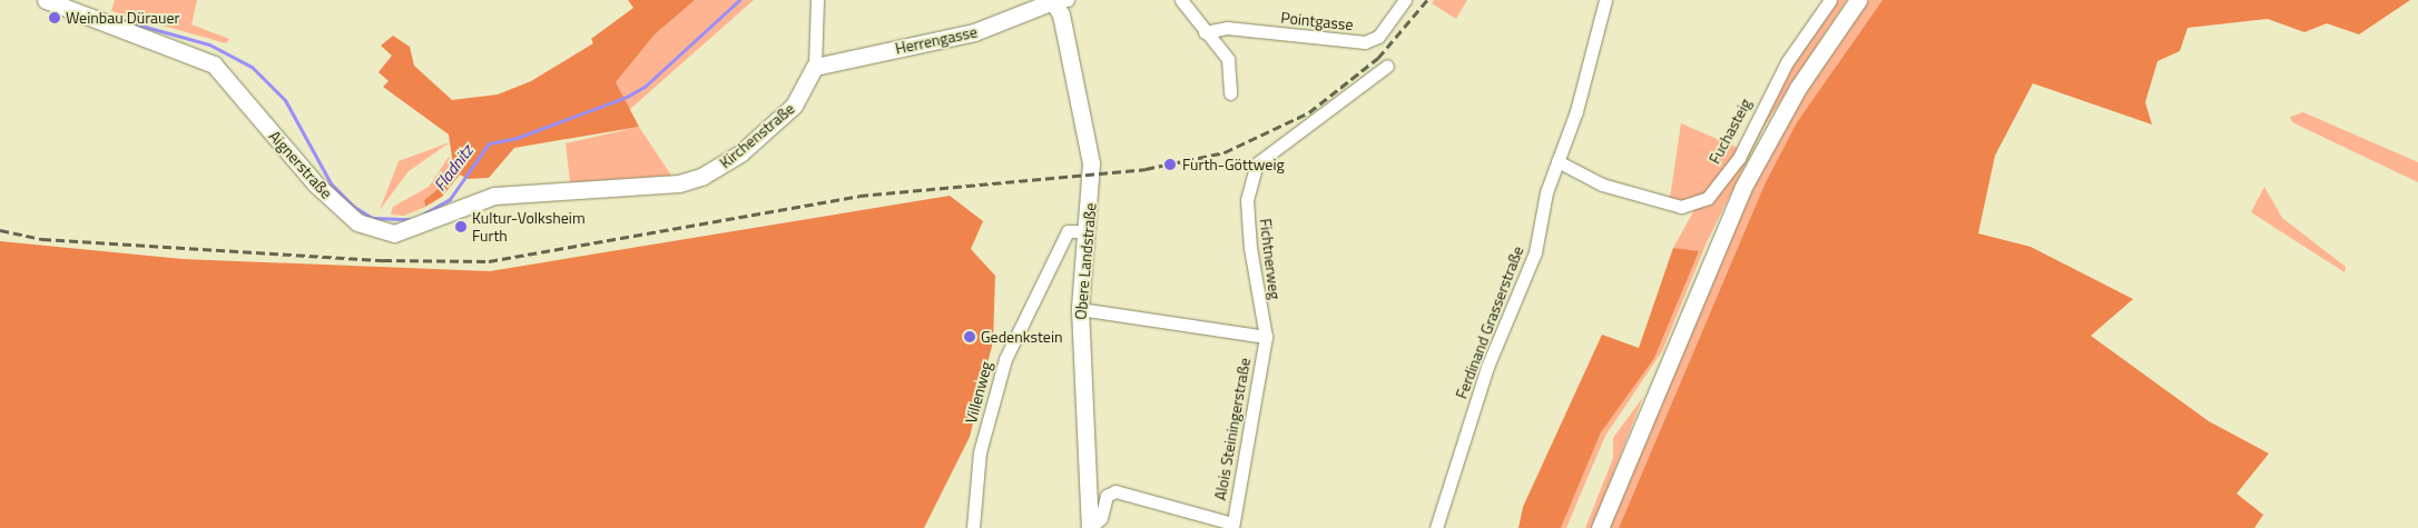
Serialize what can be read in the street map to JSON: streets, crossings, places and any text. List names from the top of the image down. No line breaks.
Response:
{"streets":{"street":["Pointgasse","Herrengasse","Fuchasteig","Kirchenstraße","Aignerstraße","Fichtnerweg","Obere Landstraße","Ferdinand Grasserstraße","Villenweg","Alois Steiningerstraße"]},"crossings":[["Herrengasse","Kirchenstraße"],["Herrengasse","Obere Landstraße"],["Fuchasteig","Ferdinand Grasserstraße"],["Kirchenstraße","Aignerstraße"],["Fichtnerweg","Alois Steiningerstraße"],["Obere Landstraße","Villenweg"]],"water":["Fladnitz"],"places":["Weinbau Dürauer","Furth-Göttweig","Kultur-Volksheim Furth","Gedenkstein"]}
